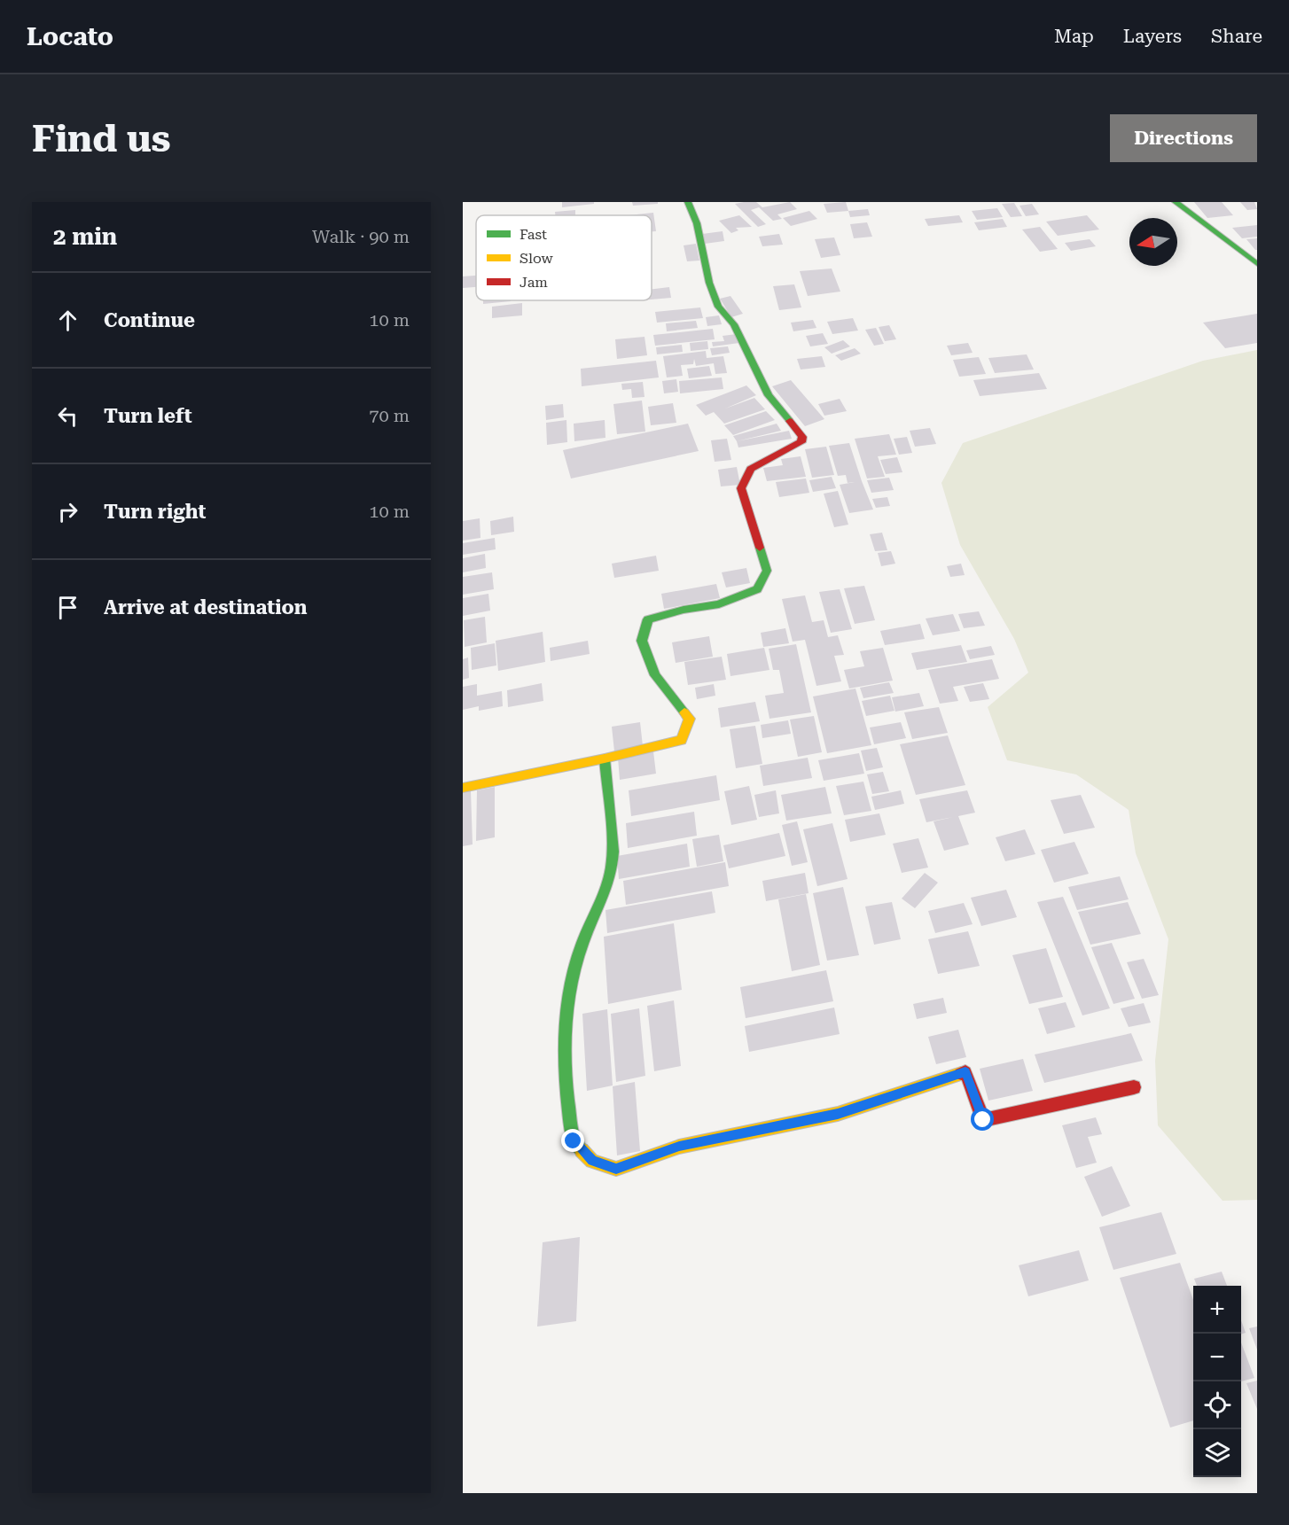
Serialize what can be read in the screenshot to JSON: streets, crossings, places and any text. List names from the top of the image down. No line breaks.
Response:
{"legend":["Fast","Slow","Jam"],"north":"left","page":{"header":"Locato","nav":["Map","Layers","Share"],"buttons":"Directions","title":"Find us","heading":["2 min","Walk · 90 m"],"list":[["Continue","10 m"],["Turn left","70 m"],["Turn right","10 m"],"Arrive at destination"],"map_buttons":["+","−"]}}
